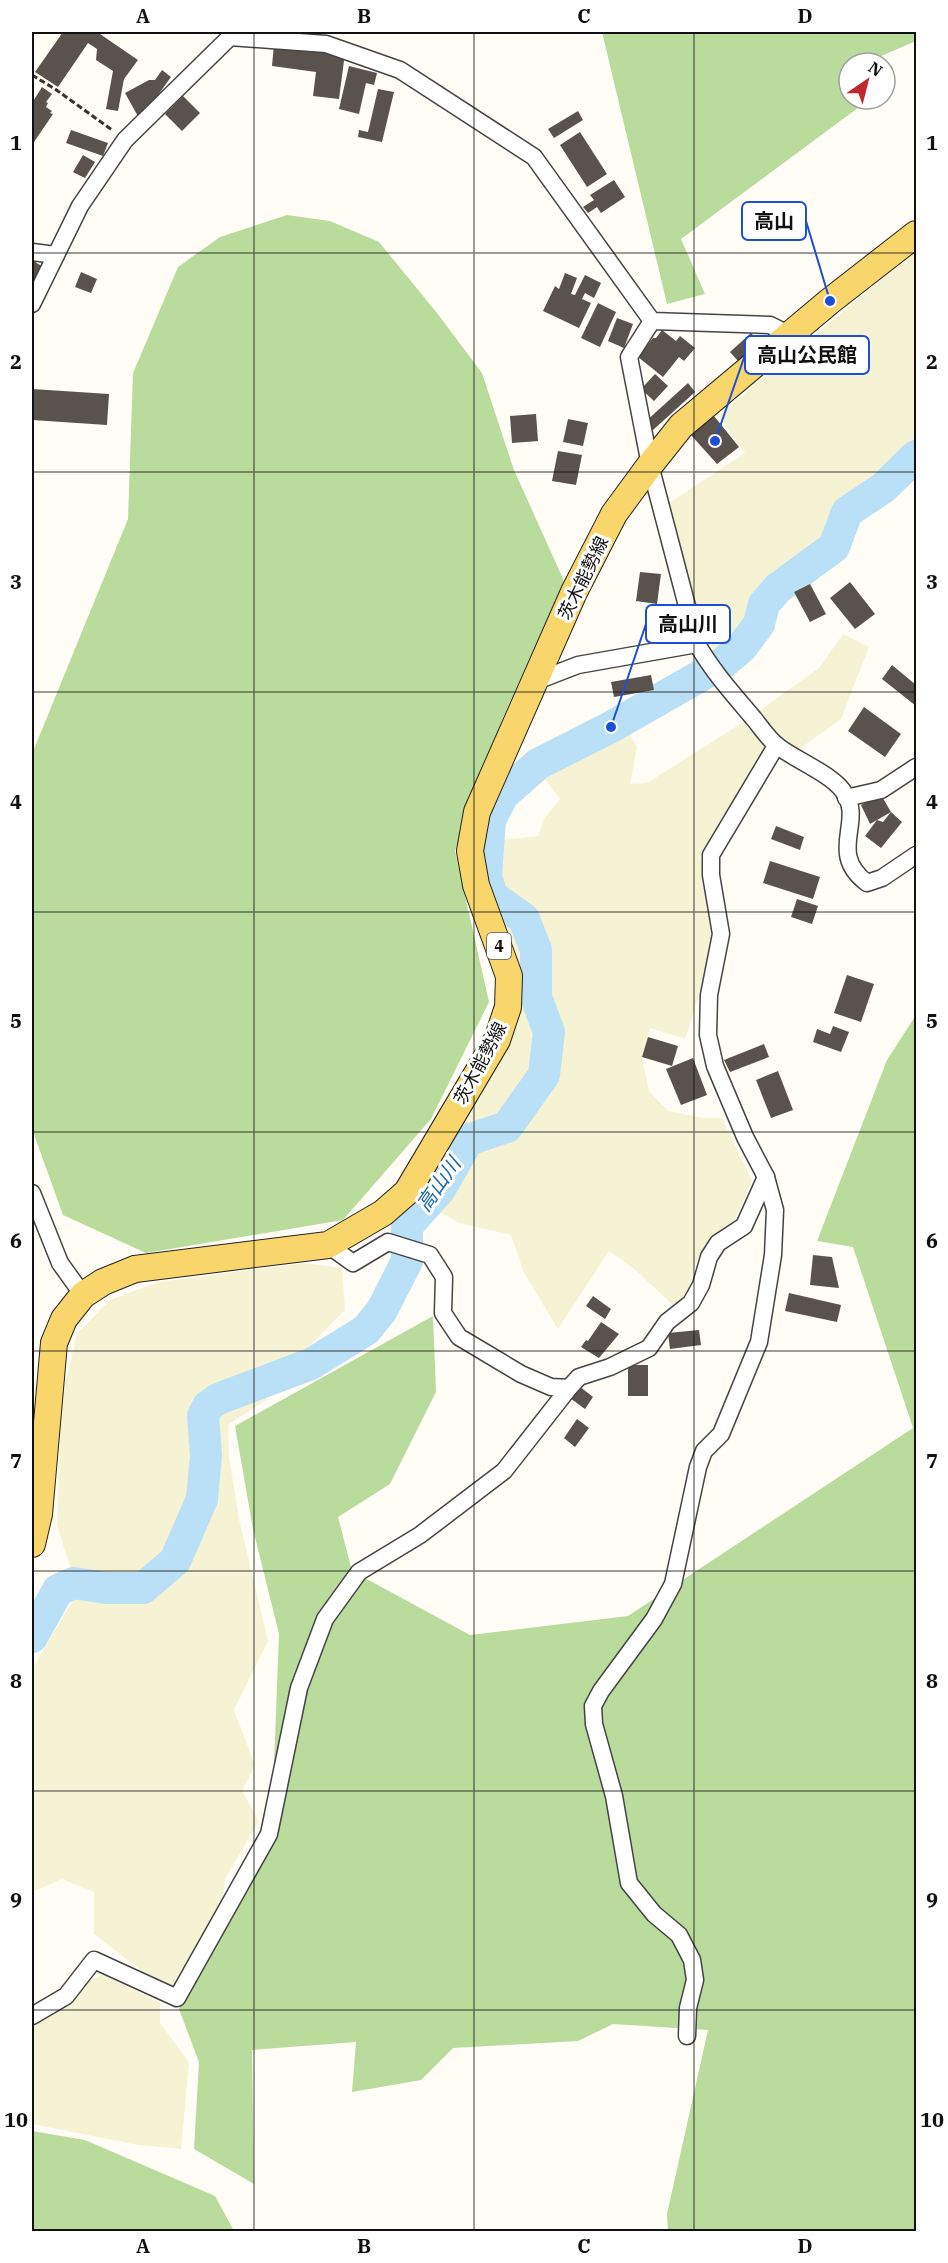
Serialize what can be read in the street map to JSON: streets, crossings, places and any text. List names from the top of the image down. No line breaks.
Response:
{"streets":{"main road":["茨木能勢線","4"]},"water":["高山川"],"places":["高山","高山公民館","高山川"],"north":"top right","grid":{"columns":["A","B","C","D"],"rows":["1","2","3","4","5","6","7","8","9","10"]}}
